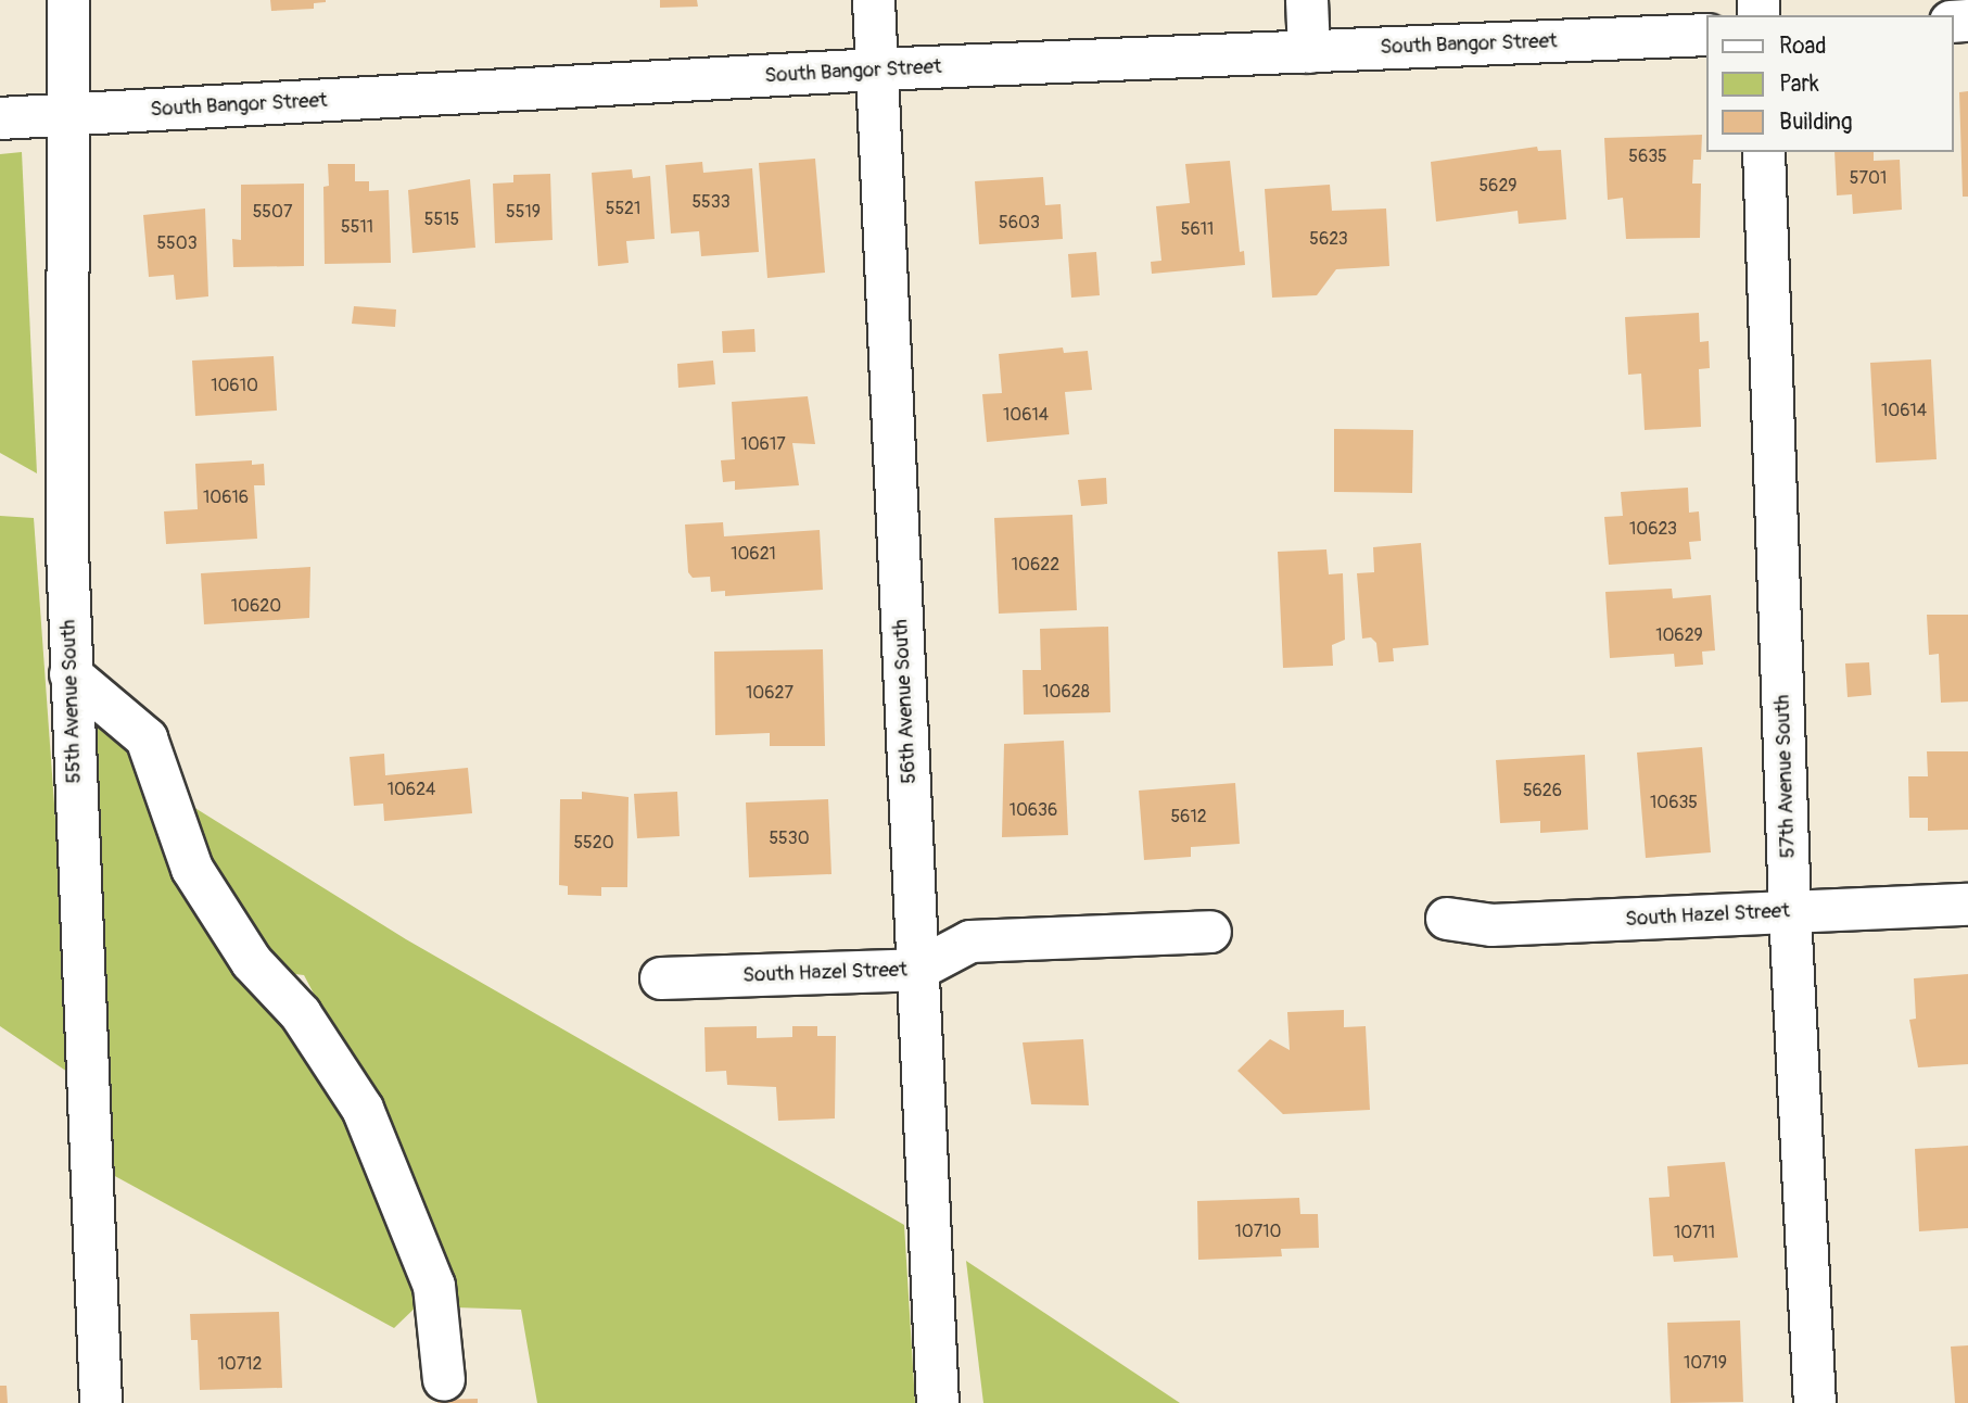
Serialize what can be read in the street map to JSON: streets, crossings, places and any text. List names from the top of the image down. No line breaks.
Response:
{"streets":{"street":["South Bangor Street","55th Avenue South","56th Avenue South","57th Avenue South","South Hazel Street"]},"crossings":[["South Bangor Street","55th Avenue South"],["South Bangor Street","56th Avenue South"],["56th Avenue South","South Hazel Street"],["57th Avenue South","South Hazel Street"]],"house_numbers":["5635","5701","5629","5533","5521","5507","5519","5515","5603","5511","5611","5623","5503","10610","10614","10614","10617","10616","10623","10621","10622","10620","10629","10628","10627","10624","5626","10635","10636","5612","5530","5520","10710","10711","10719","10712"],"legend":["Road","Park","Building"]}
